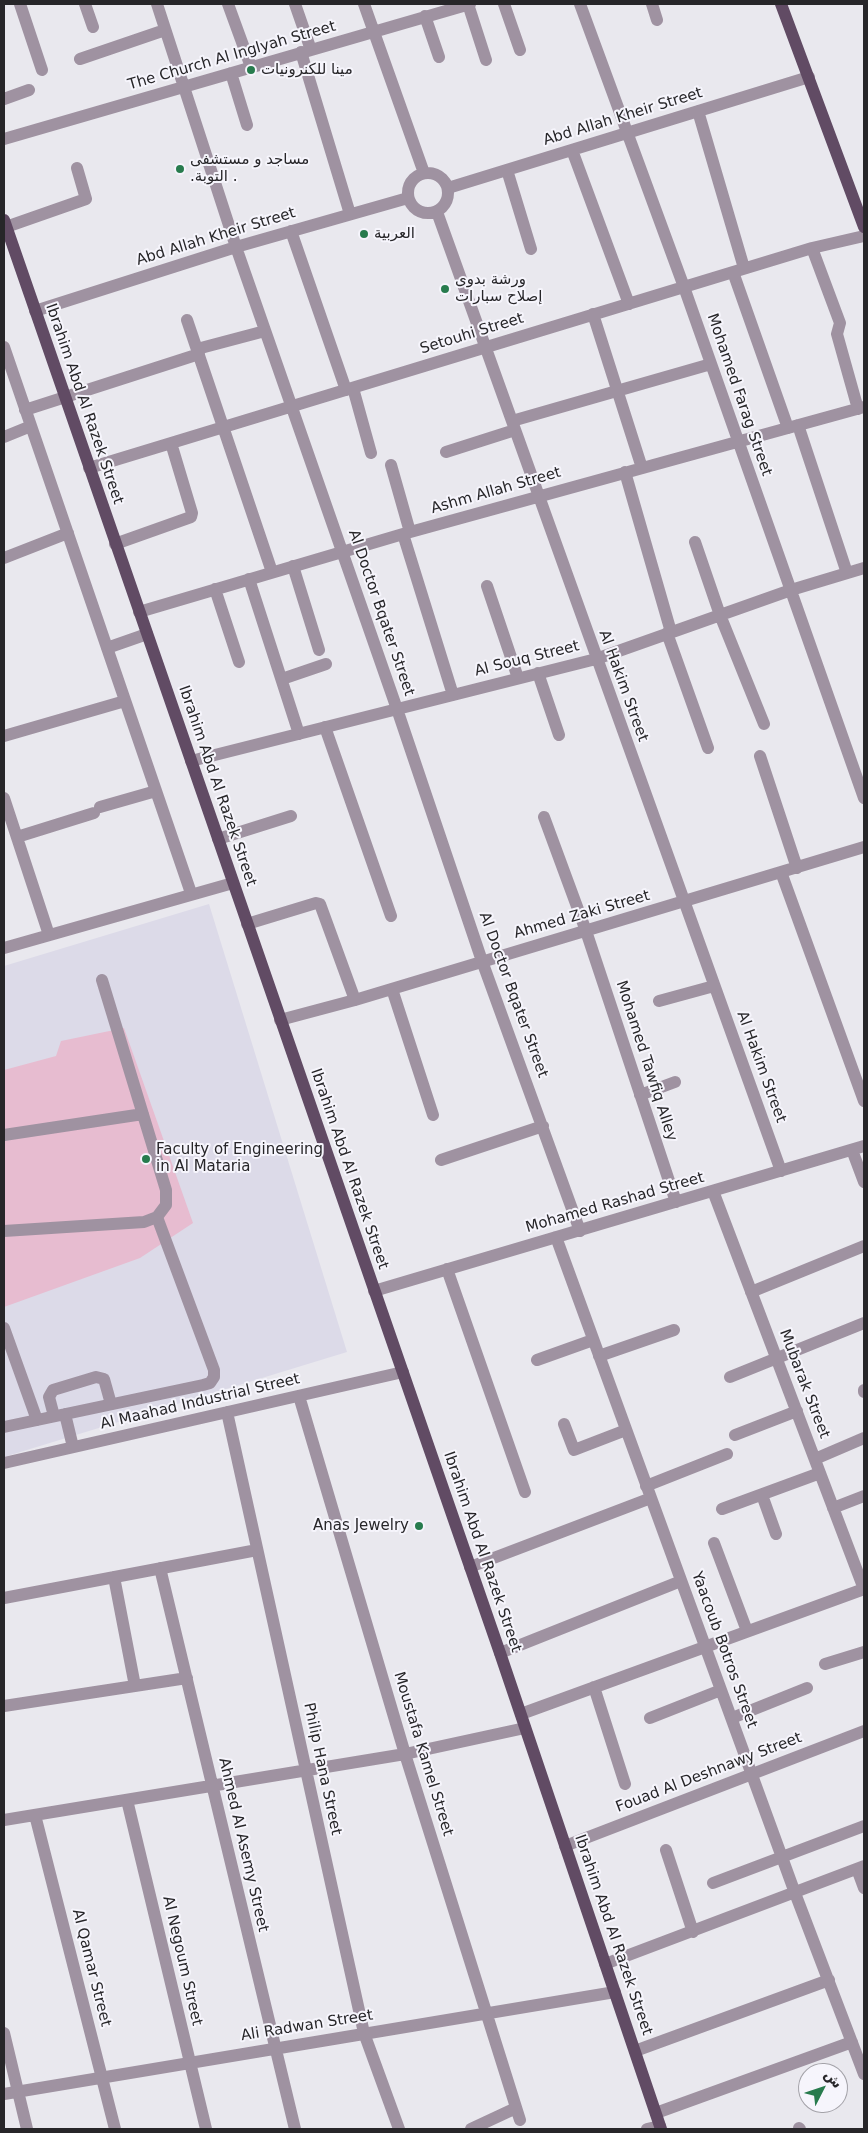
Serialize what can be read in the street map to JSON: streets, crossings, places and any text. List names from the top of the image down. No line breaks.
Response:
{"streets":{"main road":["Ibrahim Abd Al Razek Street"],"street":["The Church Al Inglyah Street","Abd Allah Kheir Street","Setouhi Street","Mohamed Farag Street","Ashm Allah Street","Al Doctor Bqater Street","Al Souq Street","Al Hakim Street","Ahmed Zaki Street","Mohamed Tawfiq Alley","Mohamed Rashad Street","Mubarak Street","Al Maahad Industrial Street","Yaacoub Botros Street","Moustafa Kamel Street","Philip Hana Street","Fouad Al Deshnawy Street","Ahmed Al Asemy Street","Al Negoum Street","Al Qamar Street","Ali Radwan Street"]},"crossings":[["The Church Al Inglyah Street","Al Doctor Bqater Street"],["Abd Allah Kheir Street","Mohamed Farag Street"],["Abd Allah Kheir Street","Ibrahim Abd Al Razek Street"],["Abd Allah Kheir Street","Al Doctor Bqater Street"],["Abd Allah Kheir Street","Al Hakim Street"],["Setouhi Street","Mohamed Farag Street"],["Setouhi Street","Ibrahim Abd Al Razek Street"],["Setouhi Street","Al Doctor Bqater Street"],["Setouhi Street","Al Hakim Street"],["Mohamed Farag Street","Ashm Allah Street"],["Mohamed Farag Street","Al Souq Street"],["Ibrahim Abd Al Razek Street","Ashm Allah Street"],["Ibrahim Abd Al Razek Street","Al Souq Street"],["Ibrahim Abd Al Razek Street","Ahmed Zaki Street"],["Ibrahim Abd Al Razek Street","Mohamed Rashad Street"],["Ibrahim Abd Al Razek Street","Al Maahad Industrial Street"],["Ibrahim Abd Al Razek Street","Fouad Al Deshnawy Street"],["Ibrahim Abd Al Razek Street","Ali Radwan Street"],["Ashm Allah Street","Al Doctor Bqater Street"],["Ashm Allah Street","Al Hakim Street"],["Al Doctor Bqater Street","Al Souq Street"],["Al Doctor Bqater Street","Ahmed Zaki Street"],["Al Doctor Bqater Street","Mohamed Rashad Street"],["Al Souq Street","Al Hakim Street"],["Al Hakim Street","Ahmed Zaki Street"],["Al Hakim Street","Mohamed Rashad Street"],["Ahmed Zaki Street","Mohamed Tawfiq Alley"],["Mohamed Tawfiq Alley","Mohamed Rashad Street"],["Mohamed Rashad Street","Mubarak Street"],["Mohamed Rashad Street","Yaacoub Botros Street"],["Al Maahad Industrial Street","Moustafa Kamel Street"],["Al Maahad Industrial Street","Philip Hana Street"],["Yaacoub Botros Street","Fouad Al Deshnawy Street"],["Moustafa Kamel Street","Ali Radwan Street"],["Philip Hana Street","Ali Radwan Street"],["Ahmed Al Asemy Street","Ali Radwan Street"],["Al Negoum Street","Ali Radwan Street"],["Al Qamar Street","Ali Radwan Street"]],"places":["مينا للكنرونيات","مساجد و مستشفى .التوبة .","العربية","ورشة بدوى إصلاح سبارات","Faculty of Engineering in Al Mataria","Anas Jewelry"],"north":"top right"}
